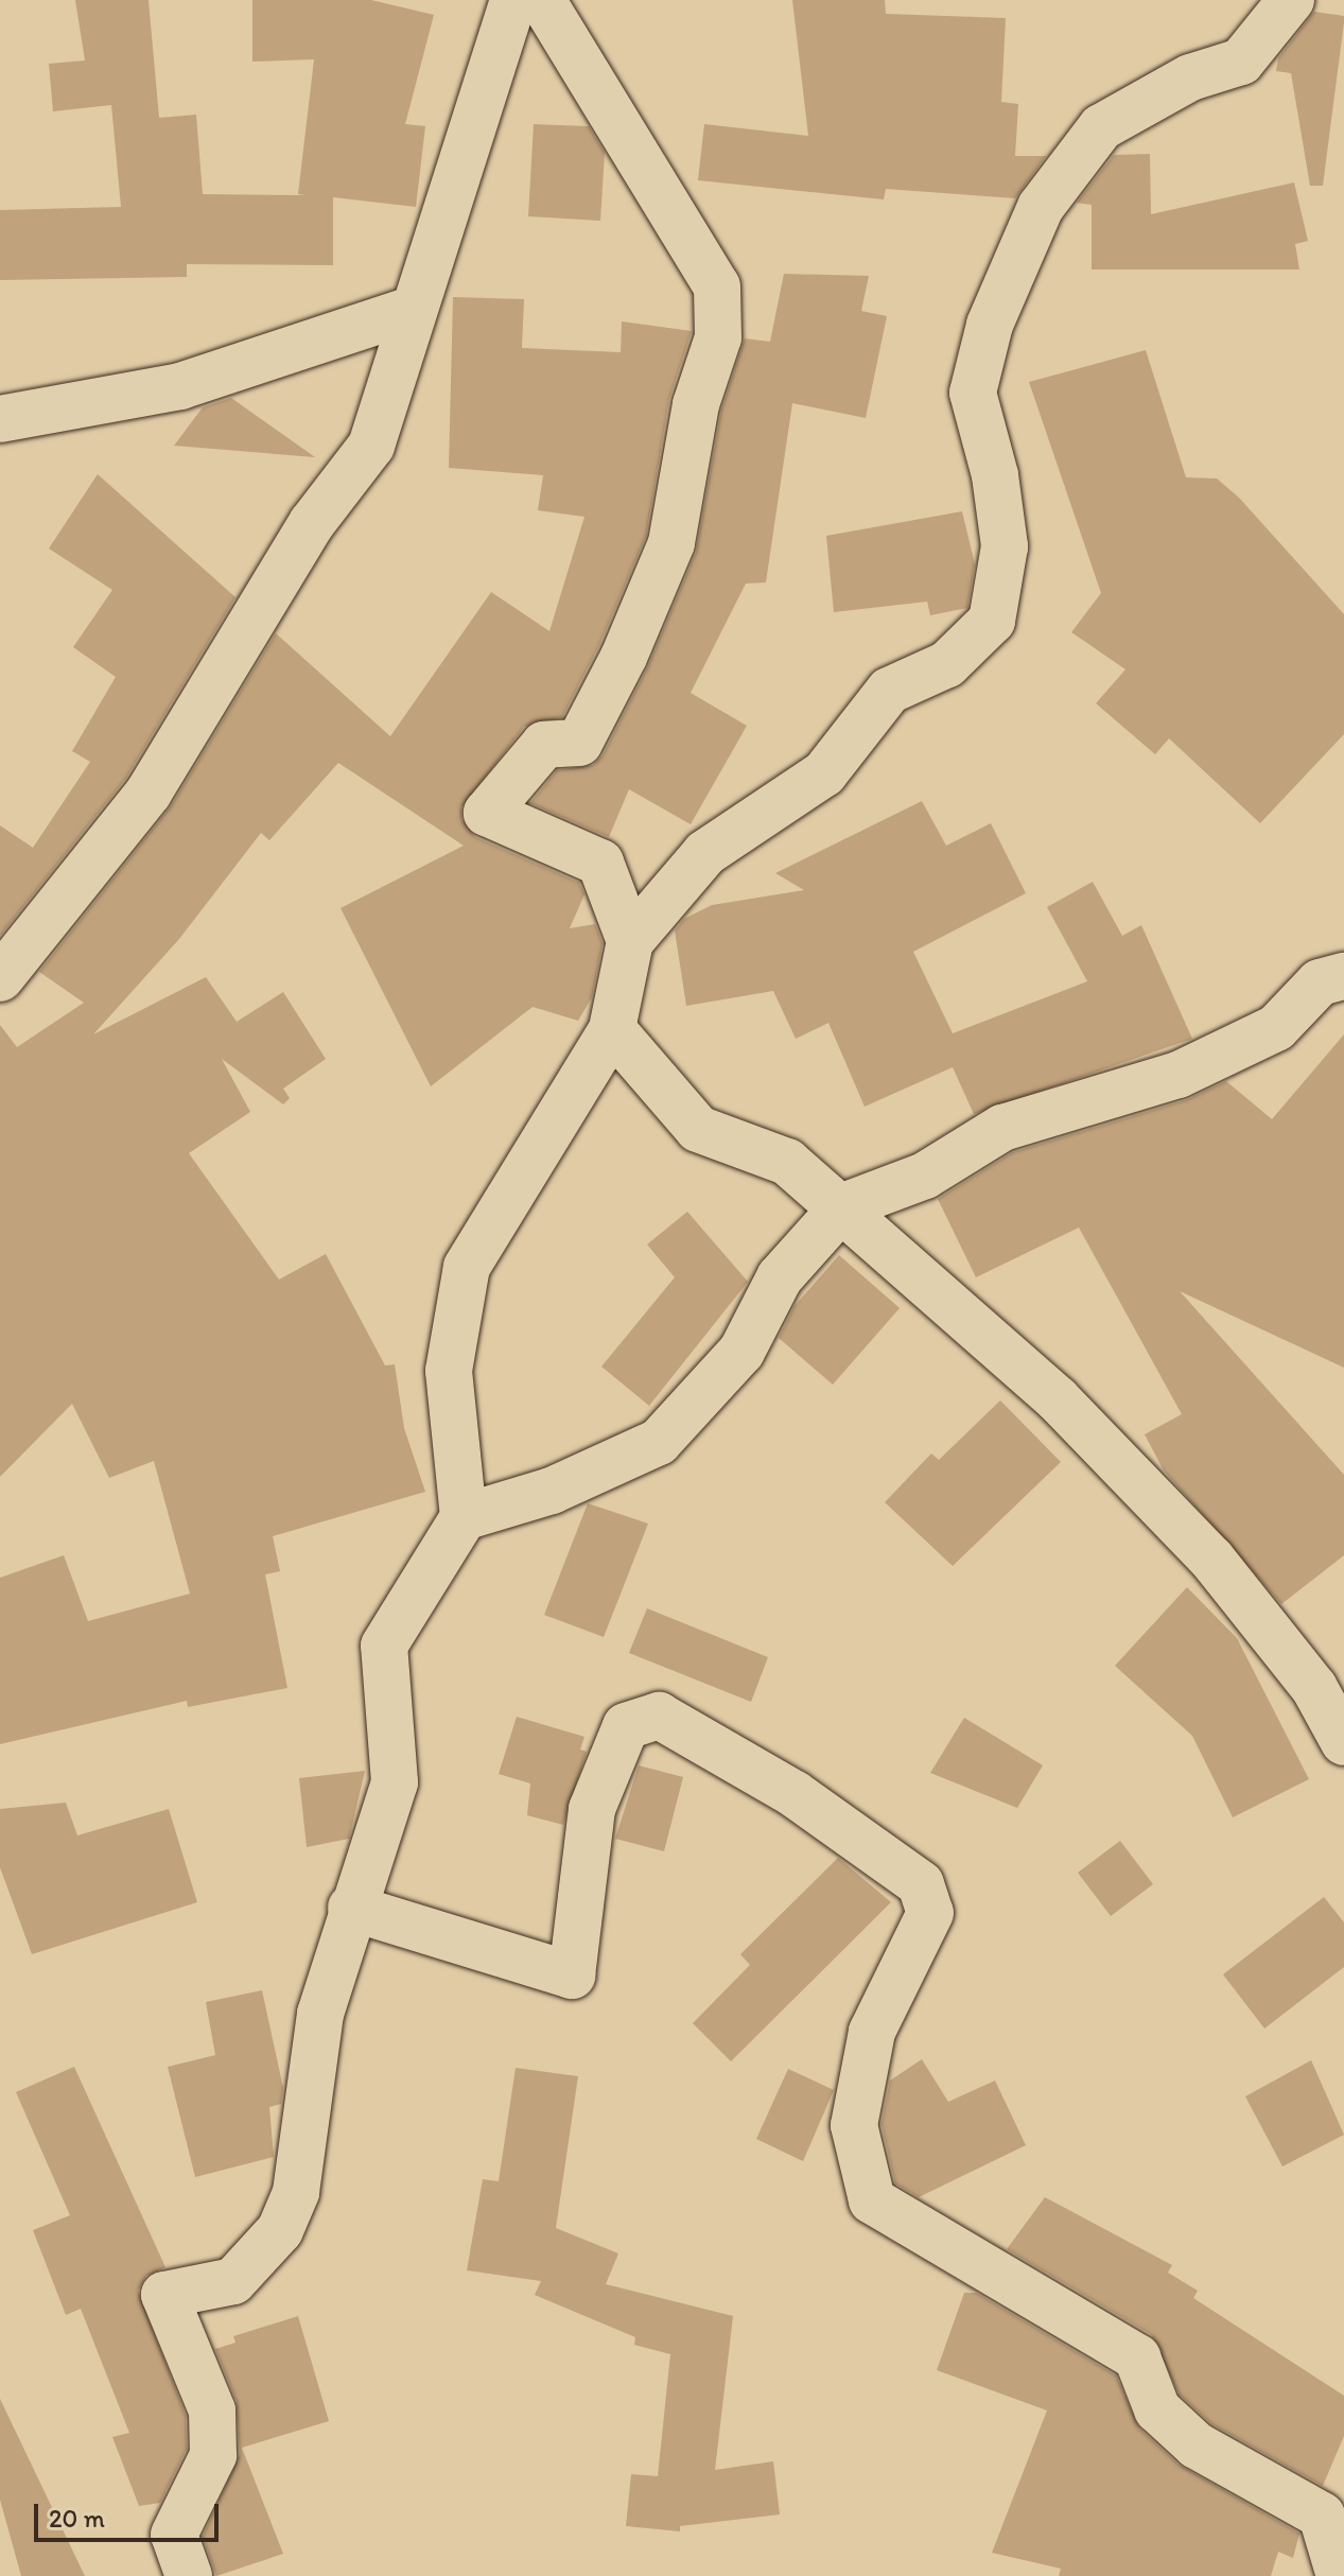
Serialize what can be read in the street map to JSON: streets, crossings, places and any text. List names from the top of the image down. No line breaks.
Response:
{"scale_bar":"20 m"}
